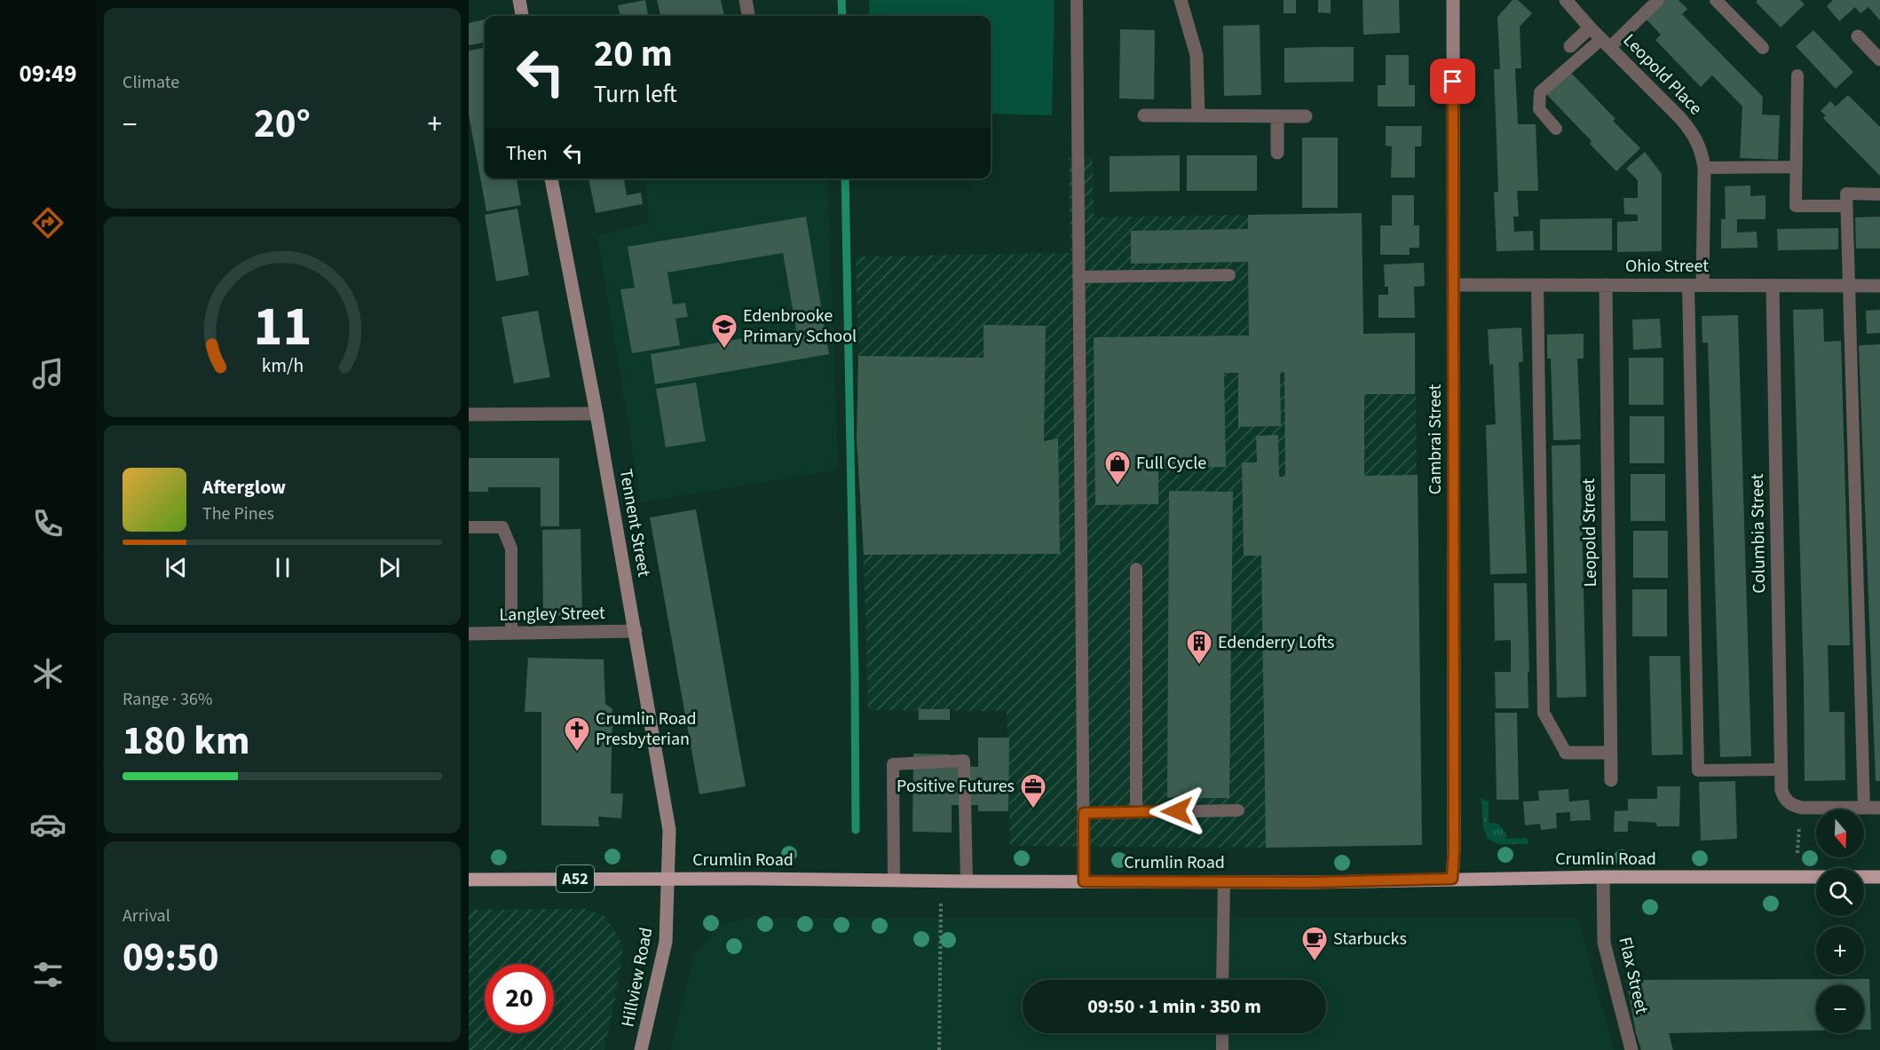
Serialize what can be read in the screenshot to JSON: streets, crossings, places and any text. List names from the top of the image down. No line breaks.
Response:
{"streets":{"main road":["Crumlin Road","A52"],"street":["Leopold Place","Ohio Street","Cambrai Street","Tennent Street","Leopold Street","Columbia Street","Langley Street","Flax Street","Hillview Road"]},"crossings":[["Leopold Place","Ohio Street"],["Ohio Street","Cambrai Street"],["Ohio Street","Leopold Street"],["Ohio Street","Columbia Street"],["Cambrai Street","Crumlin Road"],["Tennent Street","Langley Street"],["Tennent Street","Crumlin Road"],["Tennent Street","Hillview Road"],["Crumlin Road","Flax Street"],["Crumlin Road","Hillview Road"]],"places":{"school or university":["Edenbrooke Primary School"],"shop":["Full Cycle"],"building":["Edenderry Lofts"],"church":["Crumlin Road Presbyterian"],"office":["Positive Futures"],"cafe":["Starbucks"]},"north":"bottom","page":{"tabs":"09:49","tile":["Climate",["Range · 36%","180 km"],["Arrival","09:50"]],"turn":["20 m","Turn left"],"heat":["−","20°","+"],"then":"Then","song":["Afterglow","The Pines"],"map_buttons":["+","−"],"limit":"20","trip":"09:50 · 1 min · 350 m","gauge":["11","km/h"]}}
